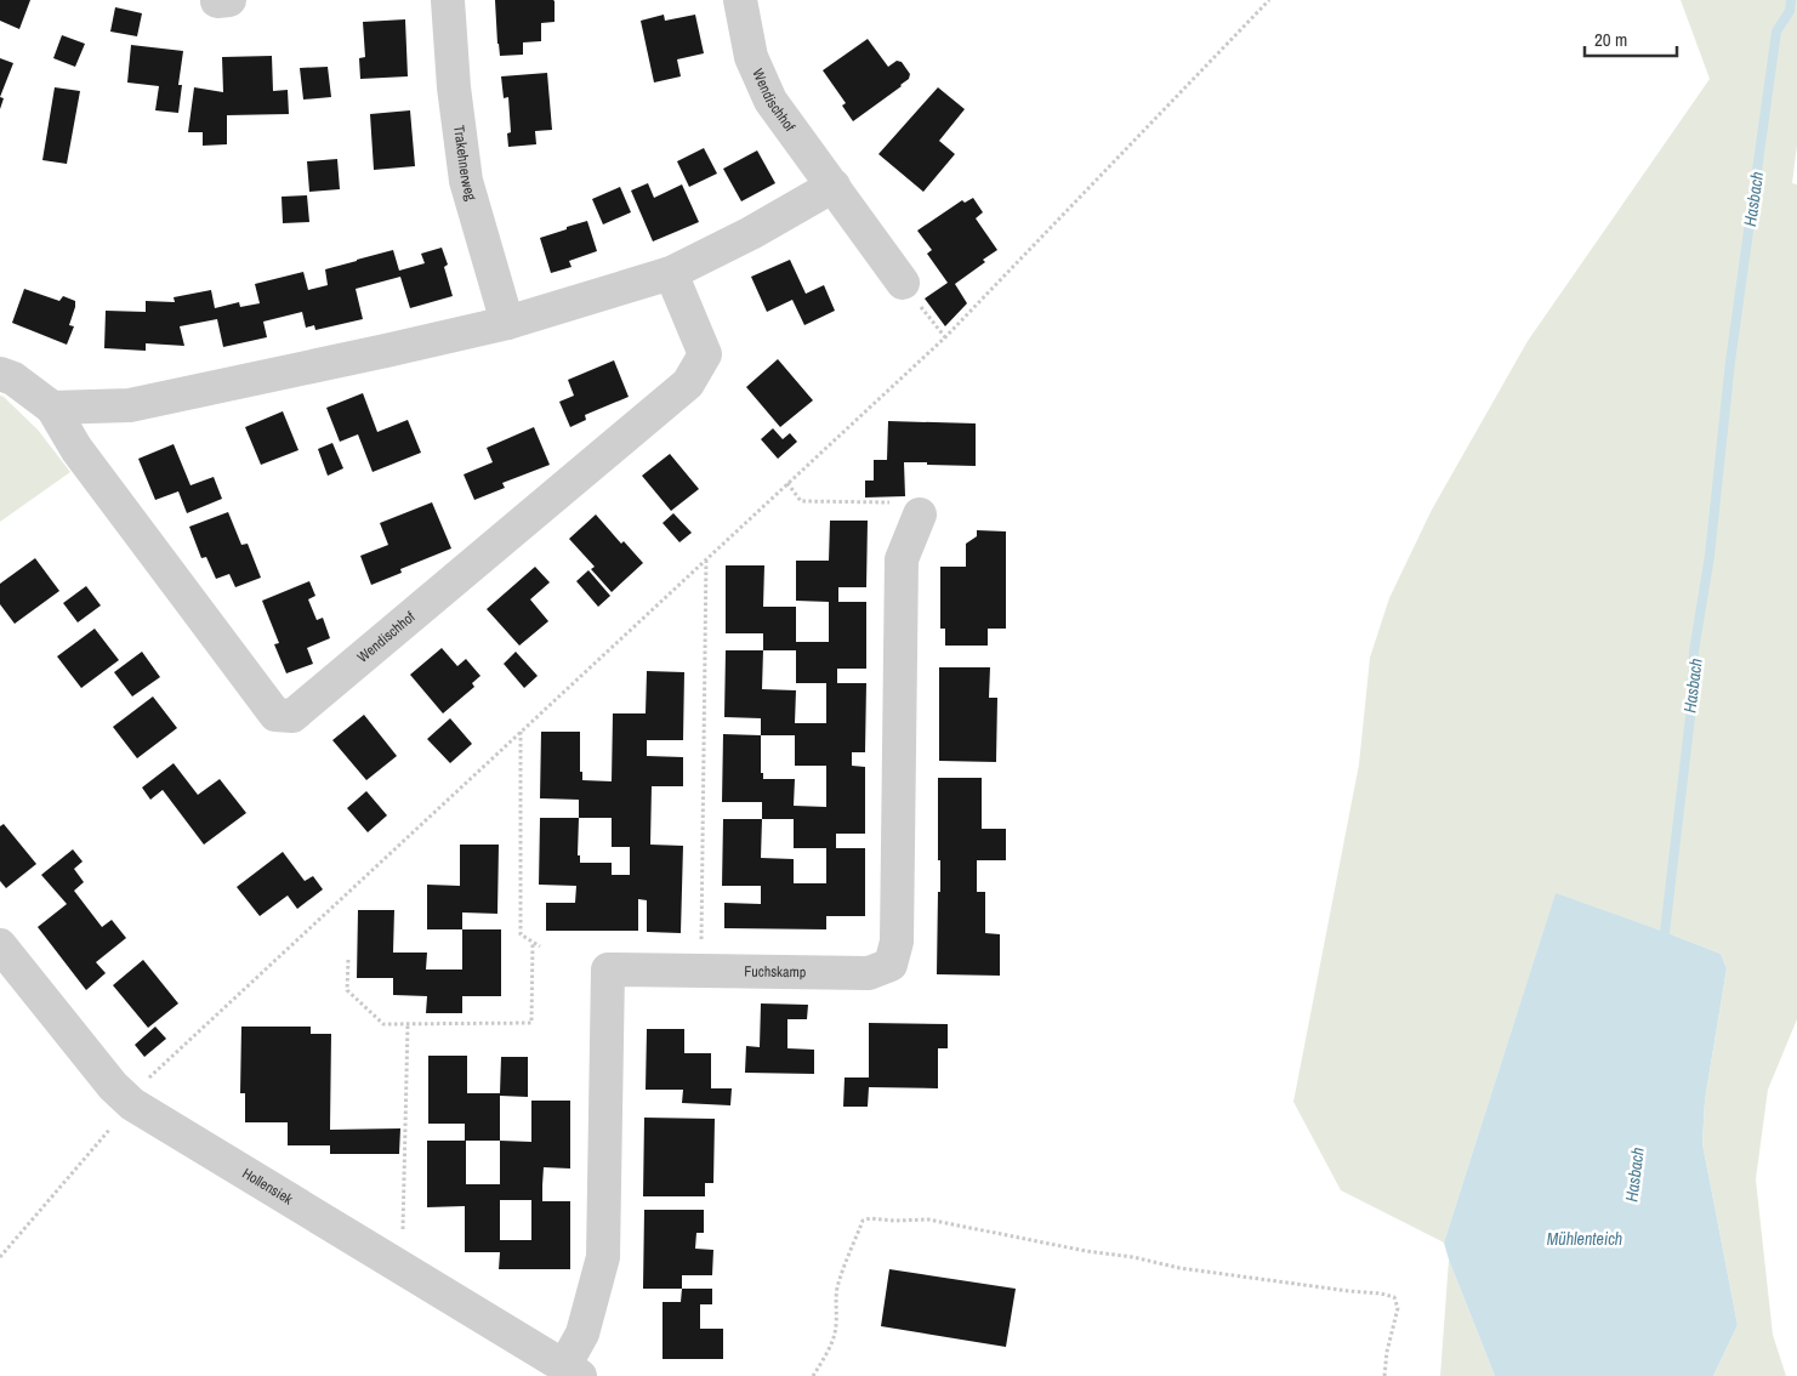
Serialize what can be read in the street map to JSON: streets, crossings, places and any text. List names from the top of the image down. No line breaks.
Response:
{"streets":{"street":["Wendischhof","Trakehnerweg","Fuchskamp","Hollensiek"]},"crossings":[["Fuchskamp","Hollensiek"]],"water":["Hasbach","Mühlenteich"],"scale_bar":"20 m"}
